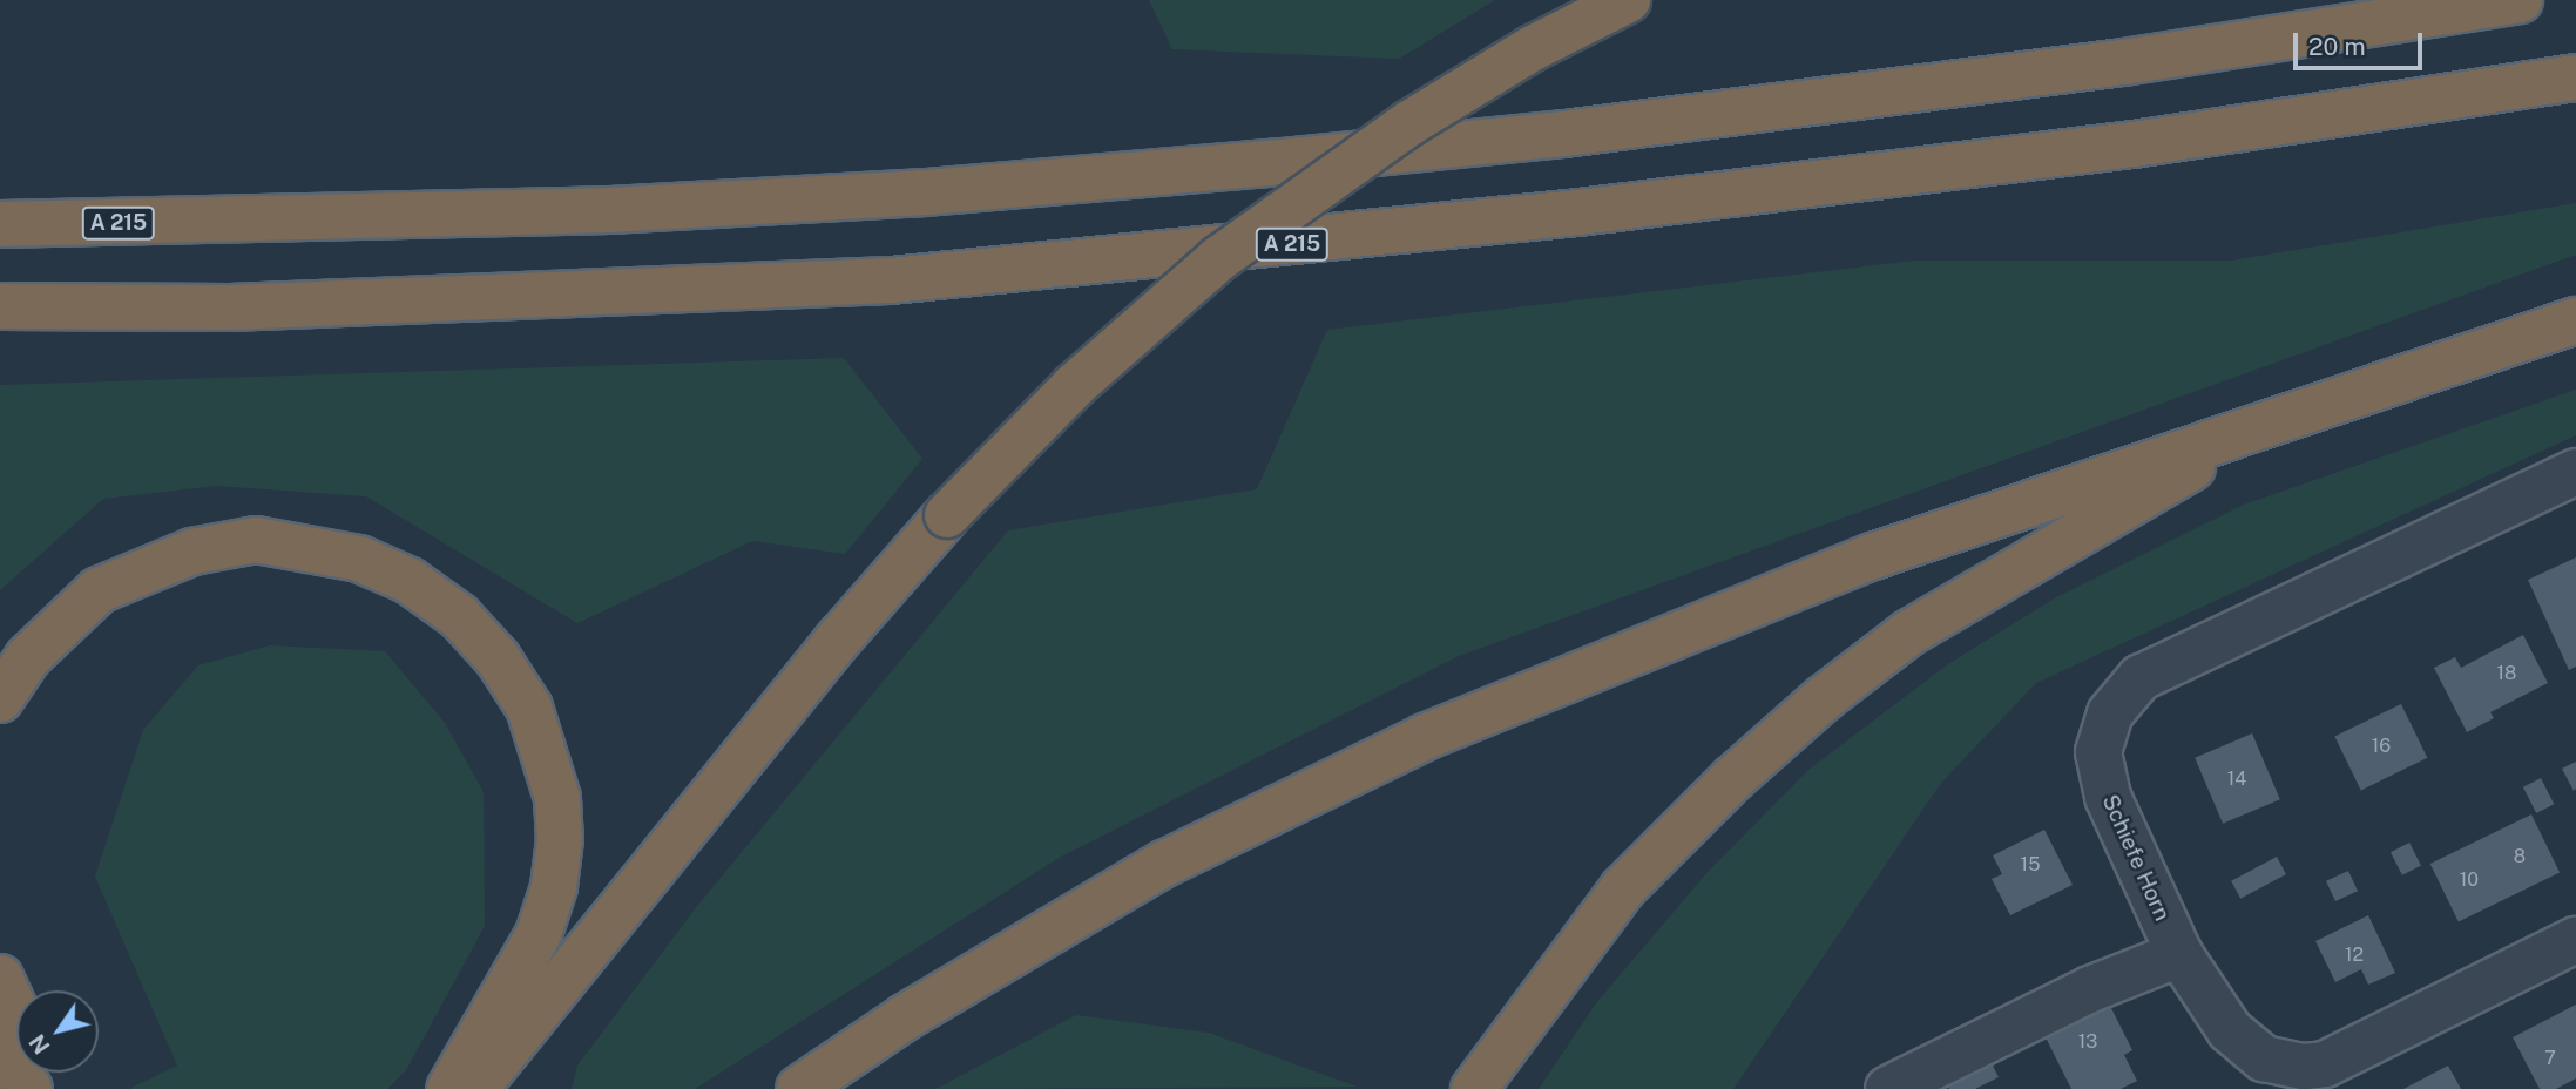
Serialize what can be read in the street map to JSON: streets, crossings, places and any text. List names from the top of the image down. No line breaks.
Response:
{"streets":{"highway":["A 215"],"street":["Schiefe Horn"]},"house_numbers":["18","16","14","8","15","10","12","13","7"],"scale_bar":"20 m","north":"bottom left"}
